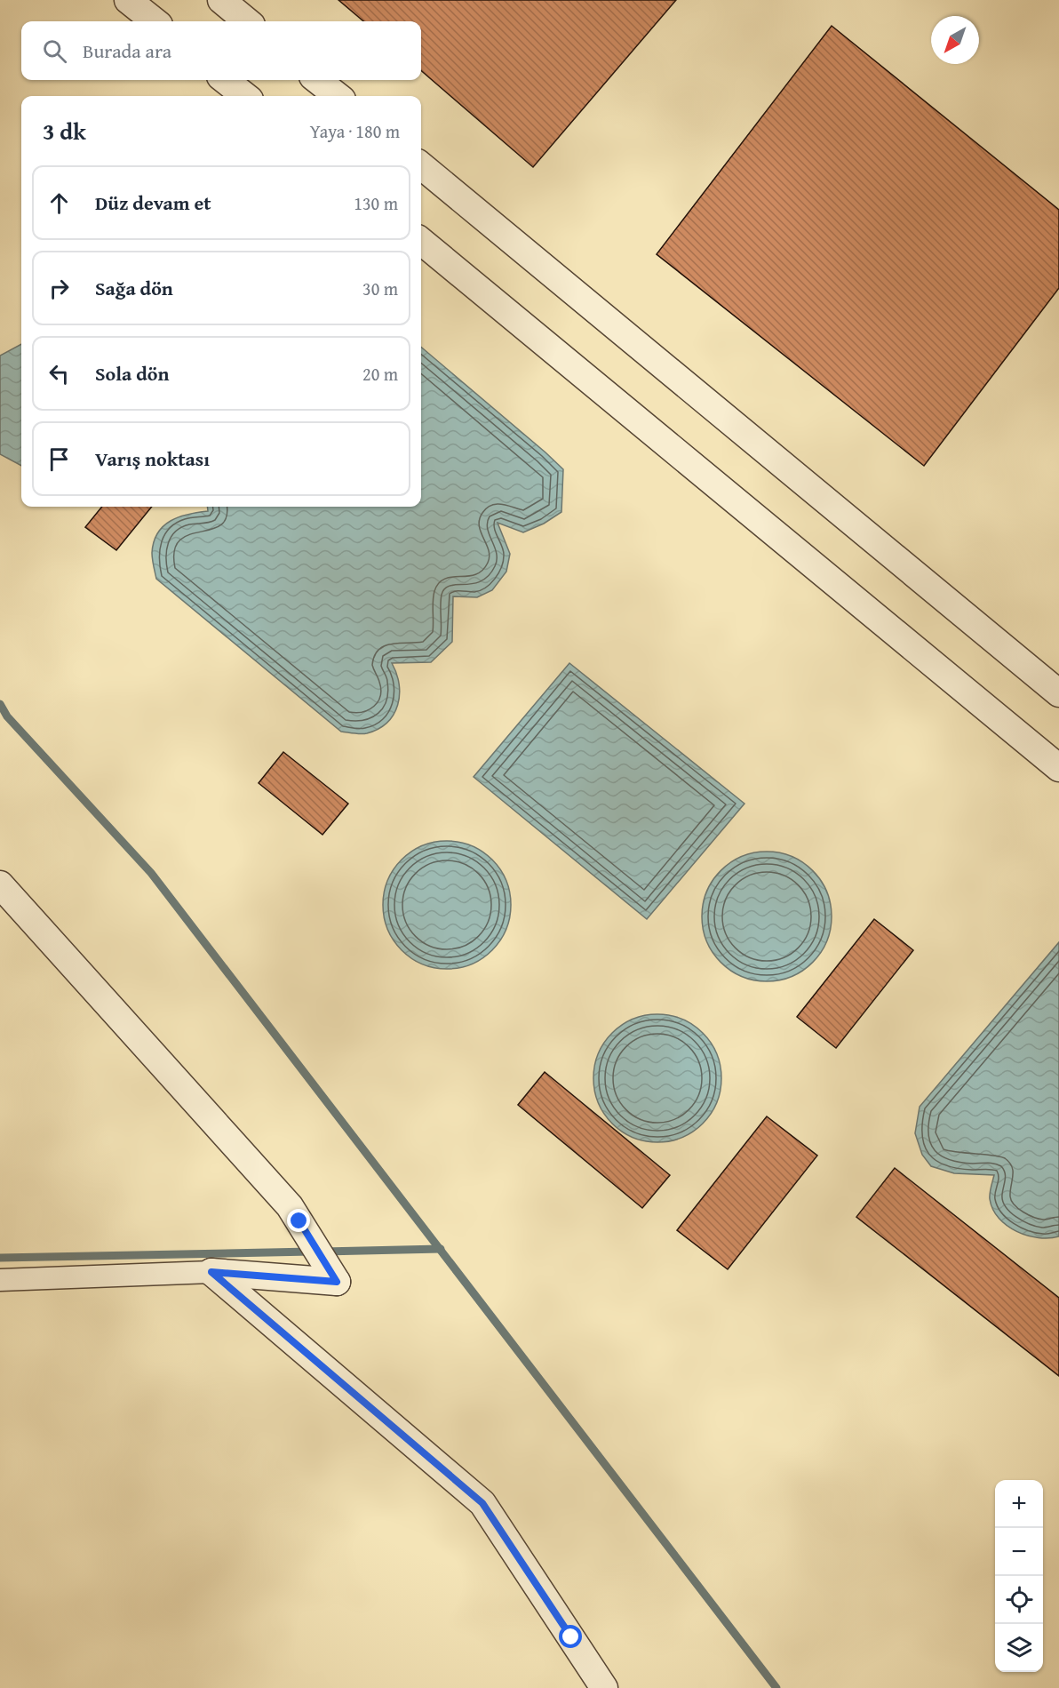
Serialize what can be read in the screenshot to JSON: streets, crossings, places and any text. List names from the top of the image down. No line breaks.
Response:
{"north":"bottom left","page":{"search":"Burada ara","heading":["3 dk","Yaya · 180 m"],"list":[["Düz devam et","130 m"],["Sağa dön","30 m"],["Sola dön","20 m"],"Varış noktası"],"map_buttons":["+","−"]}}
